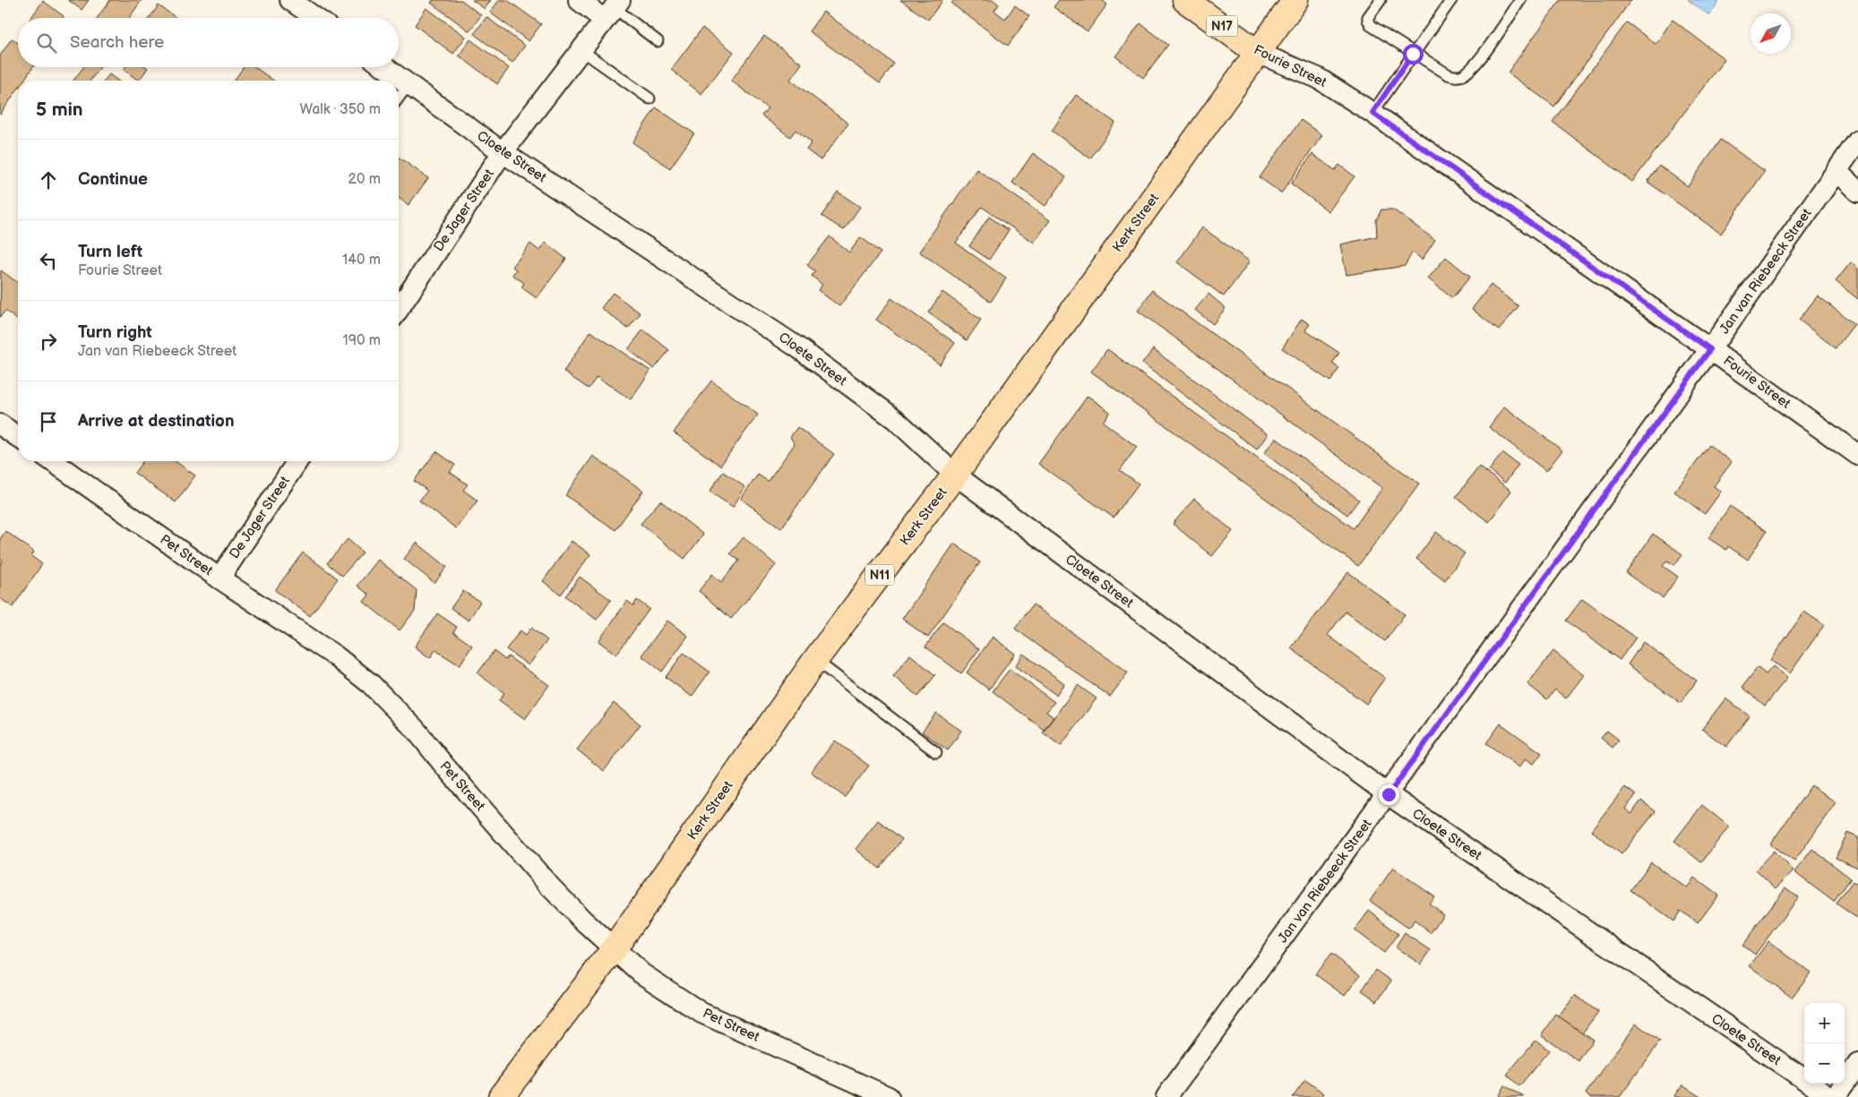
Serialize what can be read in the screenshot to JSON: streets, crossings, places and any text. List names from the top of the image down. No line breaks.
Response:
{"streets":{"highway":["N17","Fourie Street","Kerk Street","N11"],"street":["Cloete Street","De Jager Street","Jan van Riebeeck Street","Pet Street"]},"crossings":[["Fourie Street","Kerk Street"],["Fourie Street","Jan van Riebeeck Street"],["Cloete Street","De Jager Street"],["Cloete Street","Kerk Street"],["Cloete Street","Jan van Riebeeck Street"],["De Jager Street","Pet Street"],["Kerk Street","Pet Street"]],"north":"bottom left","page":{"search":"Search here","heading":["5 min","Walk · 350 m"],"list":[["Continue","20 m"],["Turn left","Fourie Street","140 m"],["Turn right","Jan van Riebeeck Street","190 m"],"Arrive at destination"],"map_buttons":["+","−"]}}
